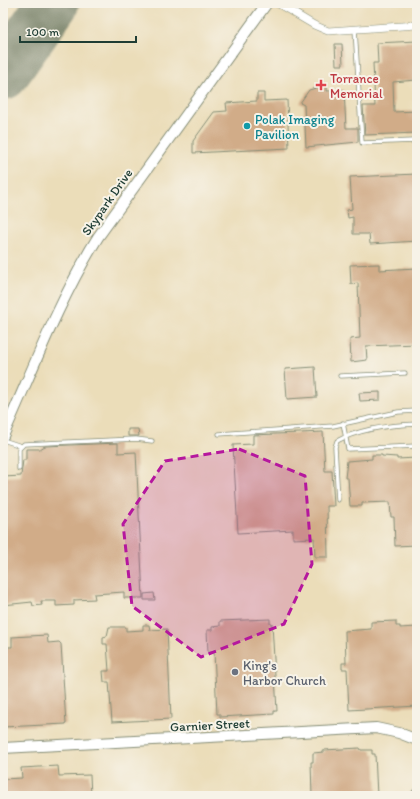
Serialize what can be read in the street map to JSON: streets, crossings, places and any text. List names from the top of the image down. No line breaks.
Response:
{"streets":{"main road":["Skypark Drive","Garnier Street"]},"places":{"health":["Torrance Memorial"],"other":["Polak Imaging Pavilion","King's Harbor Church"]},"scale_bar":"100 m"}
